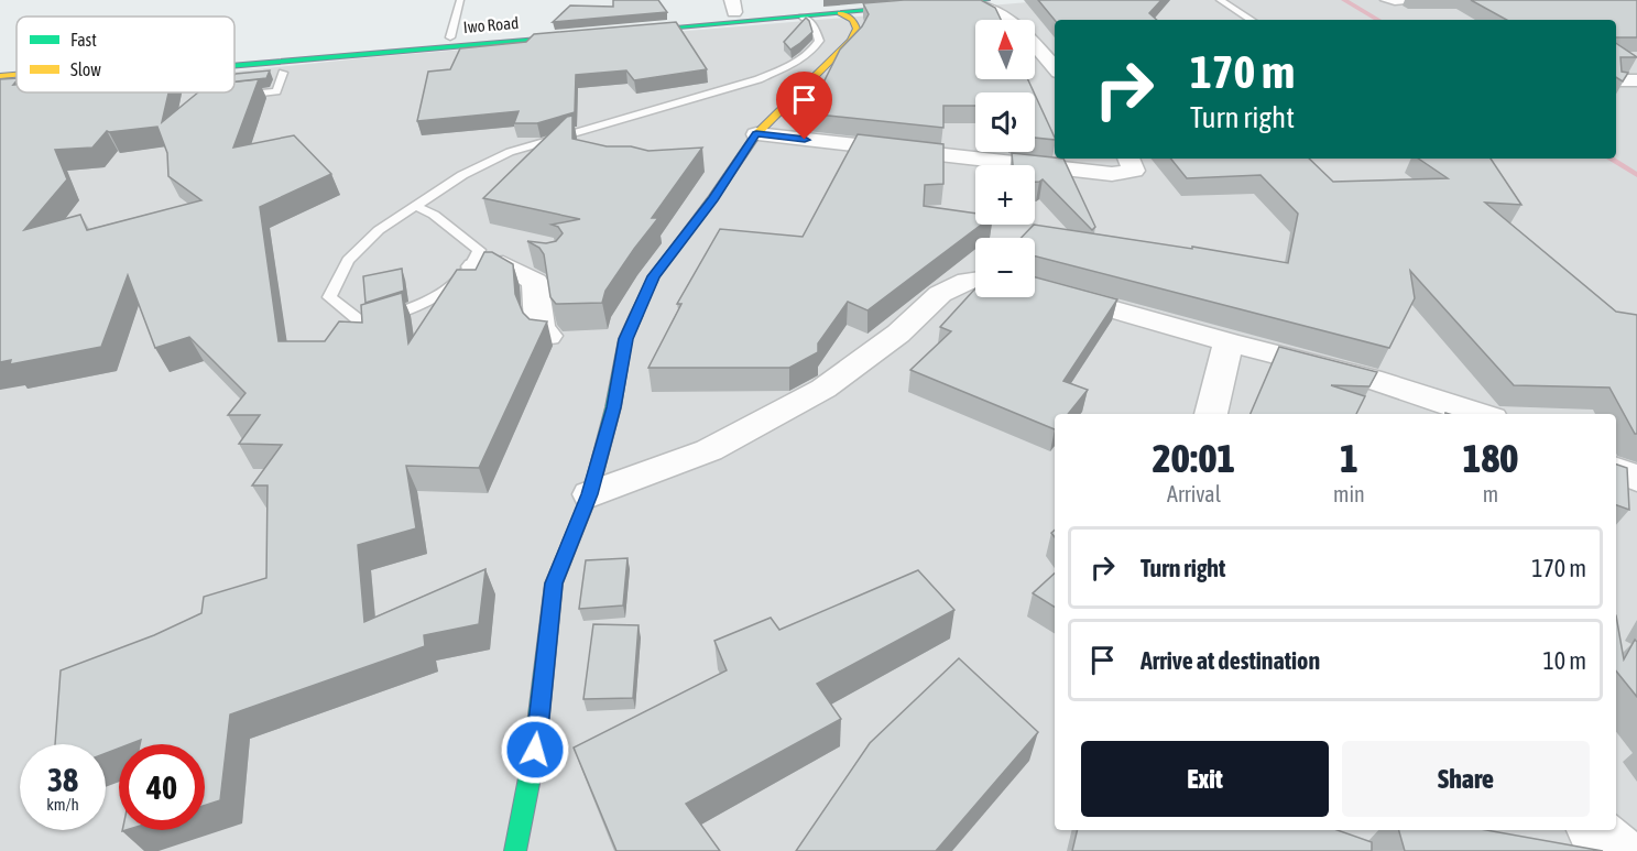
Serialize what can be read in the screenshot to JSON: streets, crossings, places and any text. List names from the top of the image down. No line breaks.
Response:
{"streets":{"main road":["Iwo Road"]},"legend":["Fast","Slow"],"north":"top","page":{"map_buttons":["+","−"],"turn":["170 m","Turn right"],"eta":["20:01","Arrival","1","min","180","m"],"list":[{"name":"Turn right","value":"170 m"},{"name":"Arrive at destination","value":"10 m"}],"buttons":["Exit","Share"],"speed":"38 km/h","limit":"40"}}
